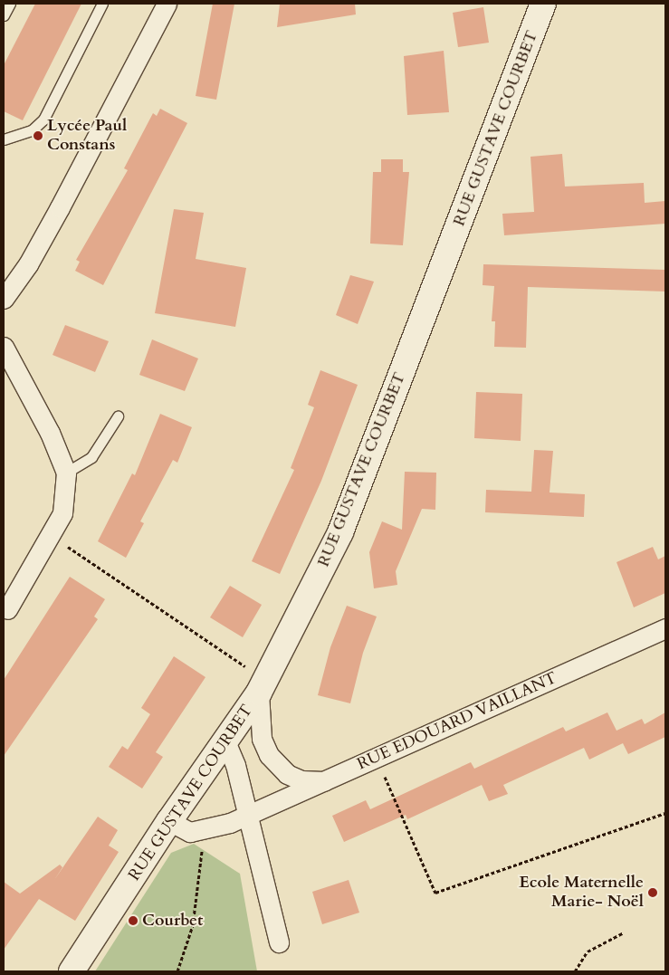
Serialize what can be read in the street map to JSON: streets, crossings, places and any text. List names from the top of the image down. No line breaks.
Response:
{"streets":{"street":["RUE GUSTAVE COURBET","RUE EDOUARD VAILLANT"]},"places":["Lycée Paul Constans","Ecole Maternelle Marie- Noël","Courbet"]}
